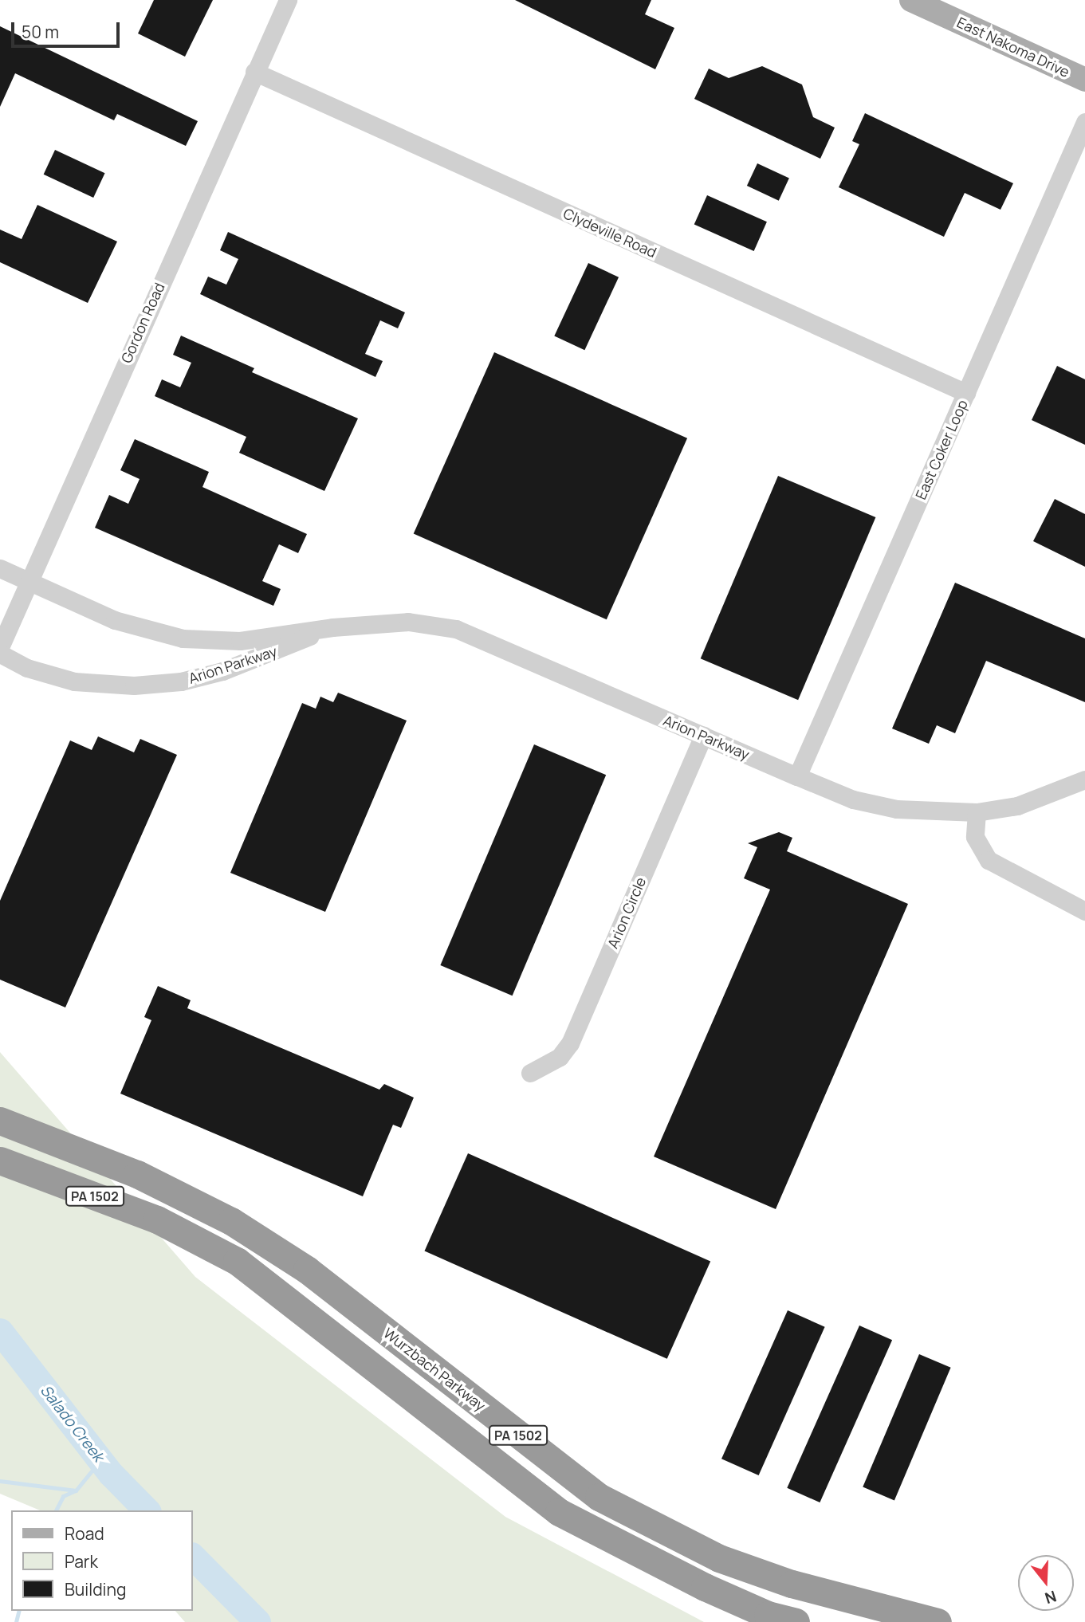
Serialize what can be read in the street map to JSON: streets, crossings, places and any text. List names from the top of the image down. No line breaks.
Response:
{"streets":{"highway":["PA 1502","Wurzbach Parkway"],"main road":["East Nakoma Drive"],"street":["Clydeville Road","Gordon Road","East Coker Loop","Arion Parkway","Arion Circle"]},"crossings":[["Clydeville Road","Gordon Road"],["Clydeville Road","East Coker Loop"],["Gordon Road","Arion Parkway"],["East Coker Loop","Arion Parkway"],["Arion Parkway","Arion Circle"]],"water":["Salado Creek"],"legend":["Road","Park","Building"],"scale_bar":"50 m","north":"bottom"}
